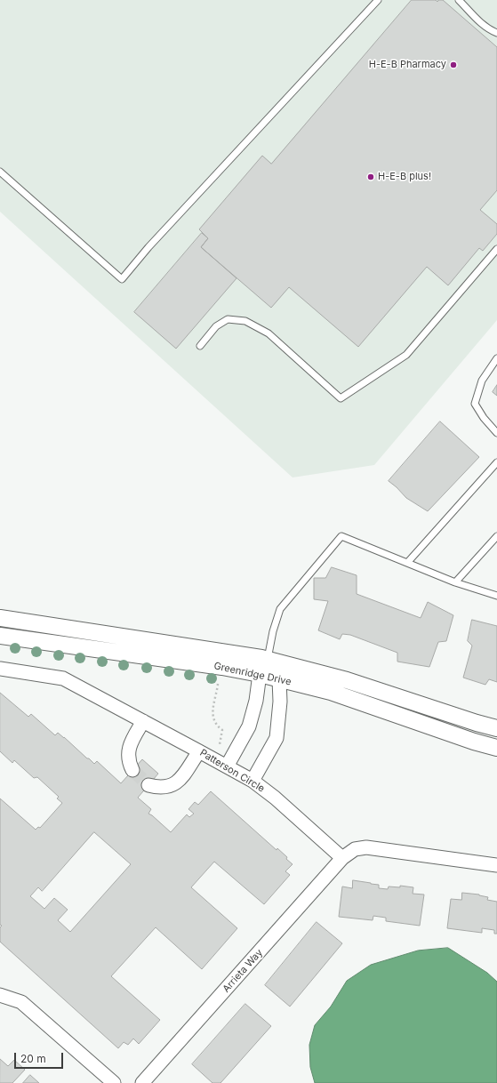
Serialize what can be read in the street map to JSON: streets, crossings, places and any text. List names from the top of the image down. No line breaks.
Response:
{"streets":{"street":["Greenridge Drive","Patterson Circle","Arrieta Way"]},"crossings":[["Patterson Circle","Arrieta Way"]],"places":["H-E-B Pharmacy","H-E-B plus!"],"scale_bar":"20 m"}
